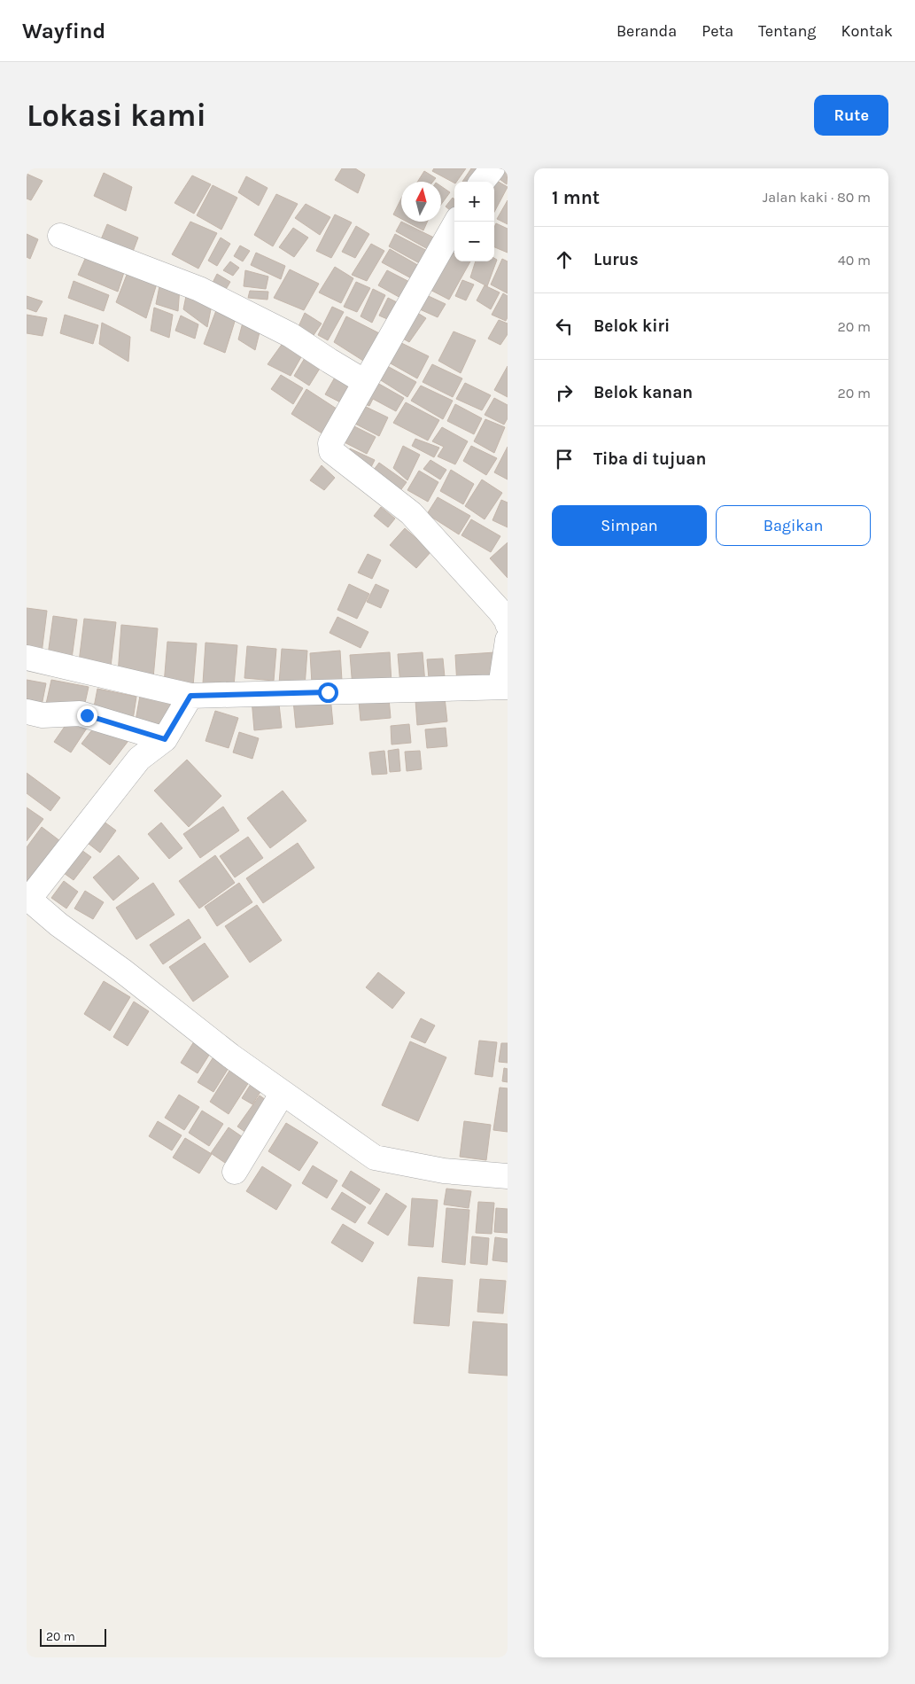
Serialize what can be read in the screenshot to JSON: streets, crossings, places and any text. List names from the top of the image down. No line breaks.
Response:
{"scale_bar":"20 m","north":"top","page":{"header":"Wayfind","nav":["Beranda","Peta","Tentang","Kontak"],"buttons":["Rute",["Simpan","Bagikan"]],"title":"Lokasi kami","heading":["1 mnt","Jalan kaki · 80 m"],"map_buttons":["+","−"],"list":[["Lurus","40 m"],["Belok kiri","20 m"],["Belok kanan","20 m"],"Tiba di tujuan"],"scale":"20 m"}}
